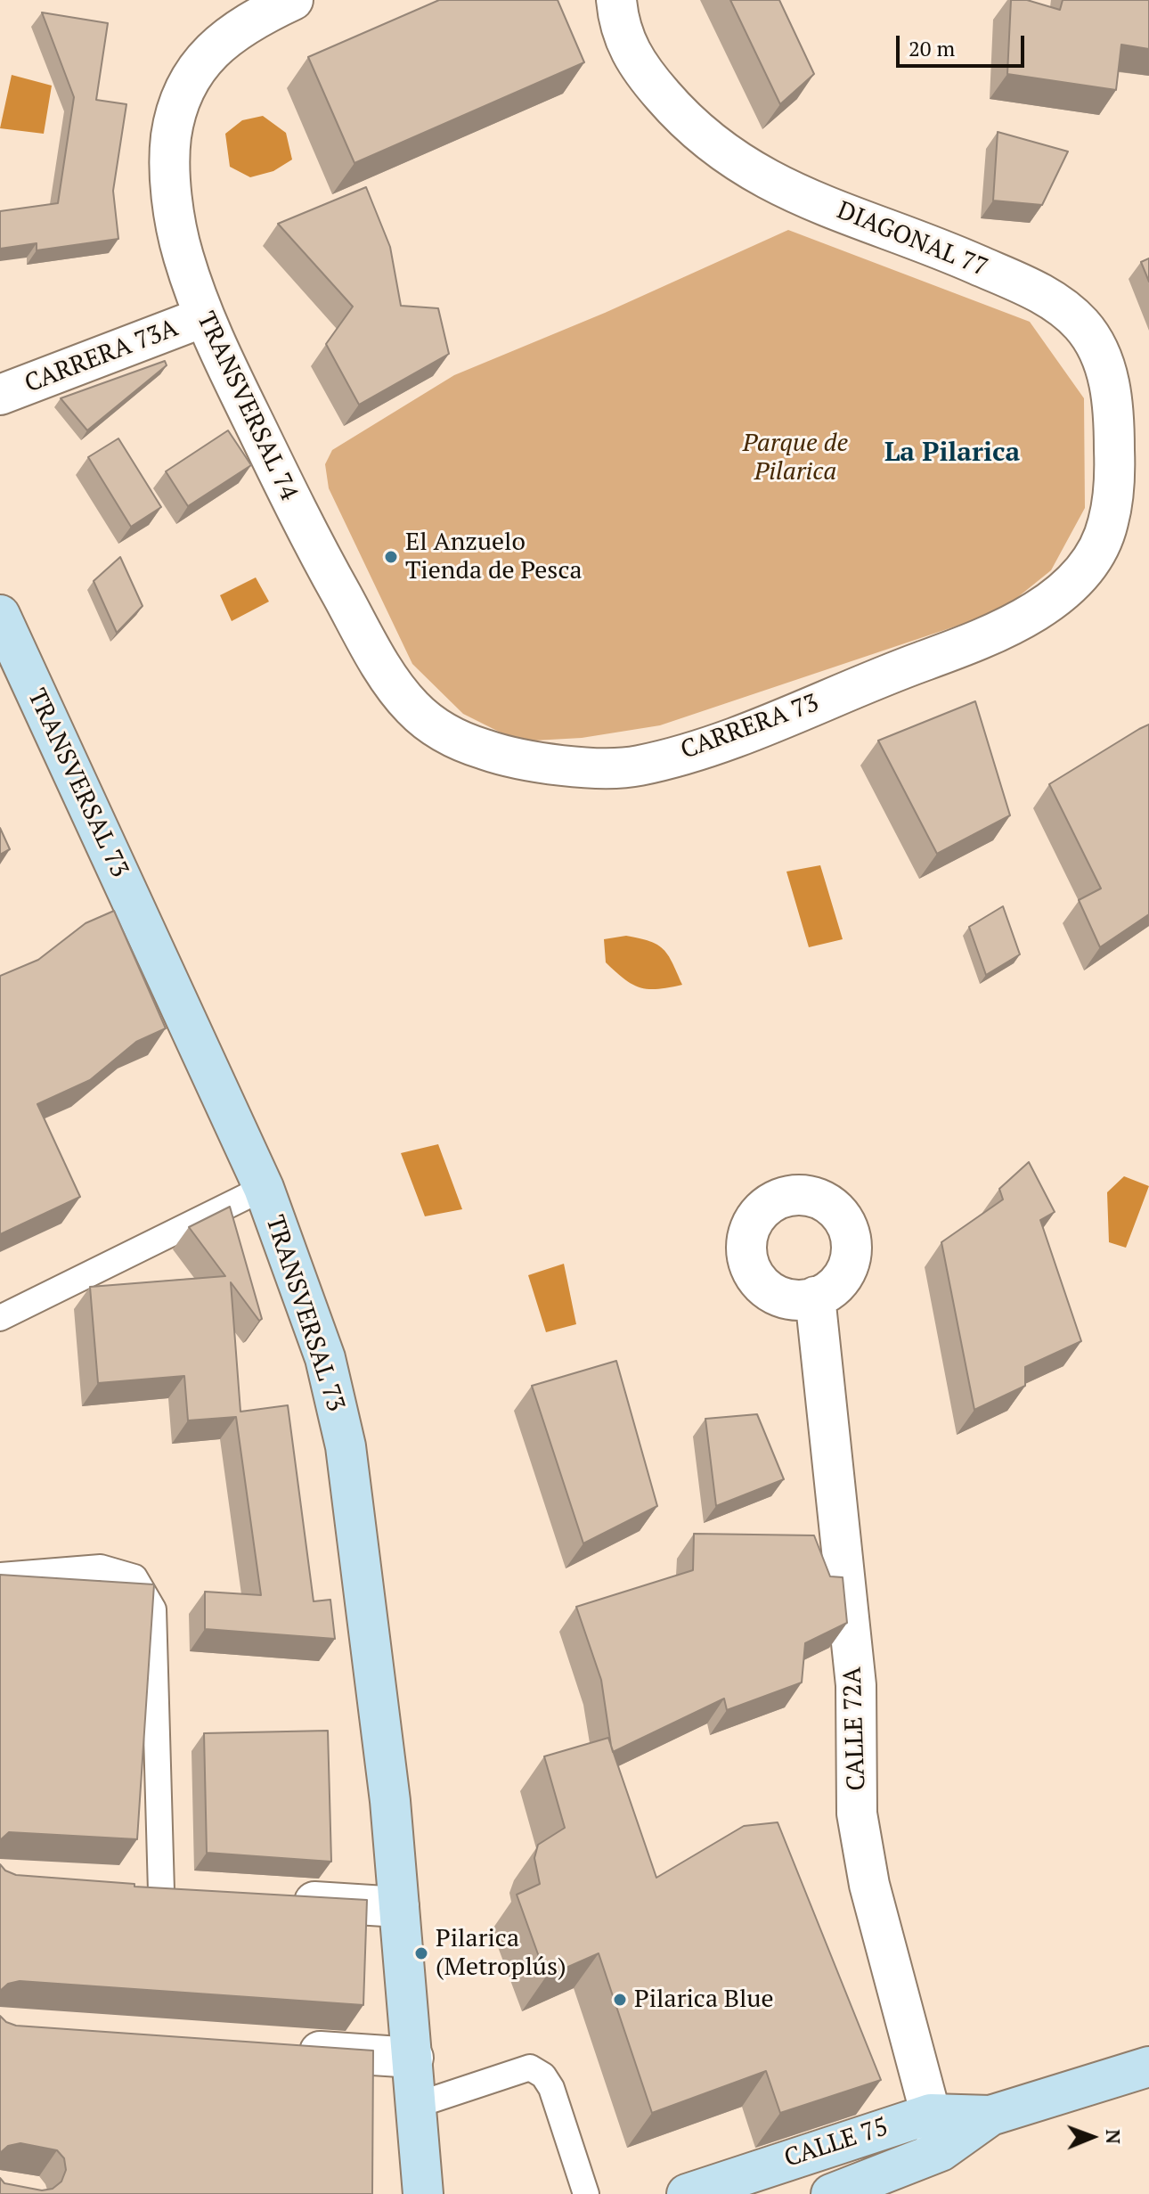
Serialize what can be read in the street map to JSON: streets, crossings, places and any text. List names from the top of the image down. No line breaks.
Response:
{"streets":{"main road":["TRANSVERSAL 73","CALLE 75"],"street":["DIAGONAL 77","CARRERA 73A","TRANSVERSAL 74","CARRERA 73","CALLE 72A"]},"crossings":[["DIAGONAL 77","CARRERA 73"],["CARRERA 73A","TRANSVERSAL 74"],["TRANSVERSAL 74","CARRERA 73"],["CALLE 72A","CALLE 75"]],"districts":["La Pilarica"],"parks":["Parque de Pilarica"],"places":["El Anzuelo Tienda de Pesca","Pilarica (Metroplús)","Pilarica Blue"],"scale_bar":"20 m","north":"right"}
